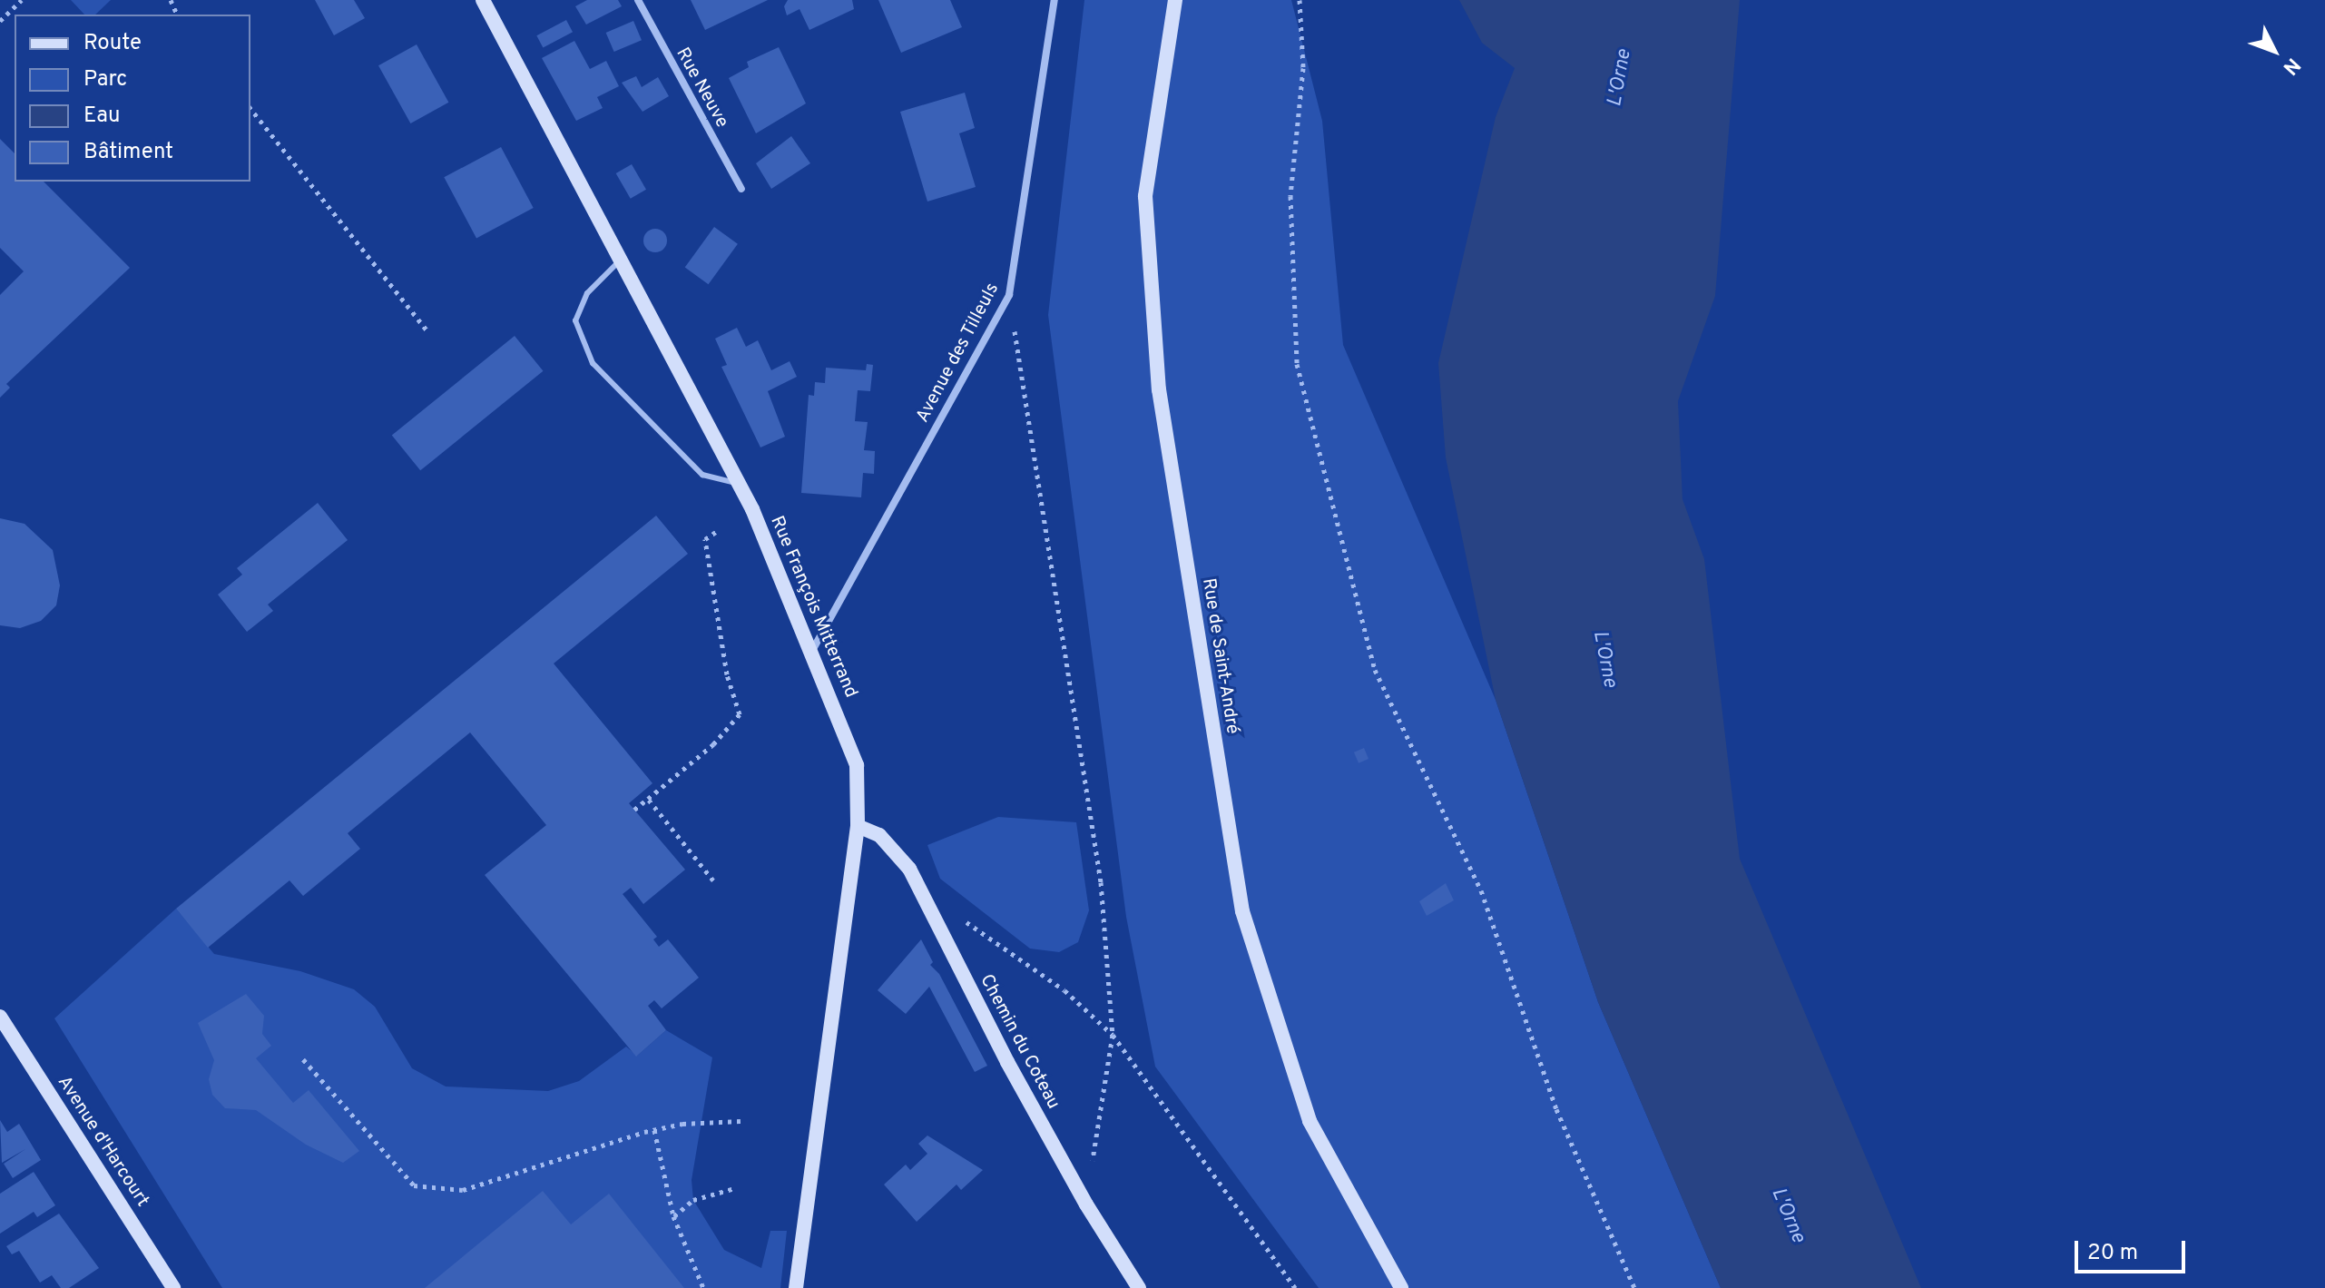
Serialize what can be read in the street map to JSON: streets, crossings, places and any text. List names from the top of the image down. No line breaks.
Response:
{"streets":{"street":["Rue Neuve","Avenue des Tilleuls","Rue François Mitterrand","Rue de Saint-André","Chemin du Coteau","Avenue d'Harcourt"]},"crossings":[["Avenue des Tilleuls","Rue François Mitterrand"],["Rue François Mitterrand","Chemin du Coteau"]],"water":["L'Orne"],"legend":["Route","Parc","Eau","Bâtiment"],"scale_bar":"20 m","north":"bottom right"}
